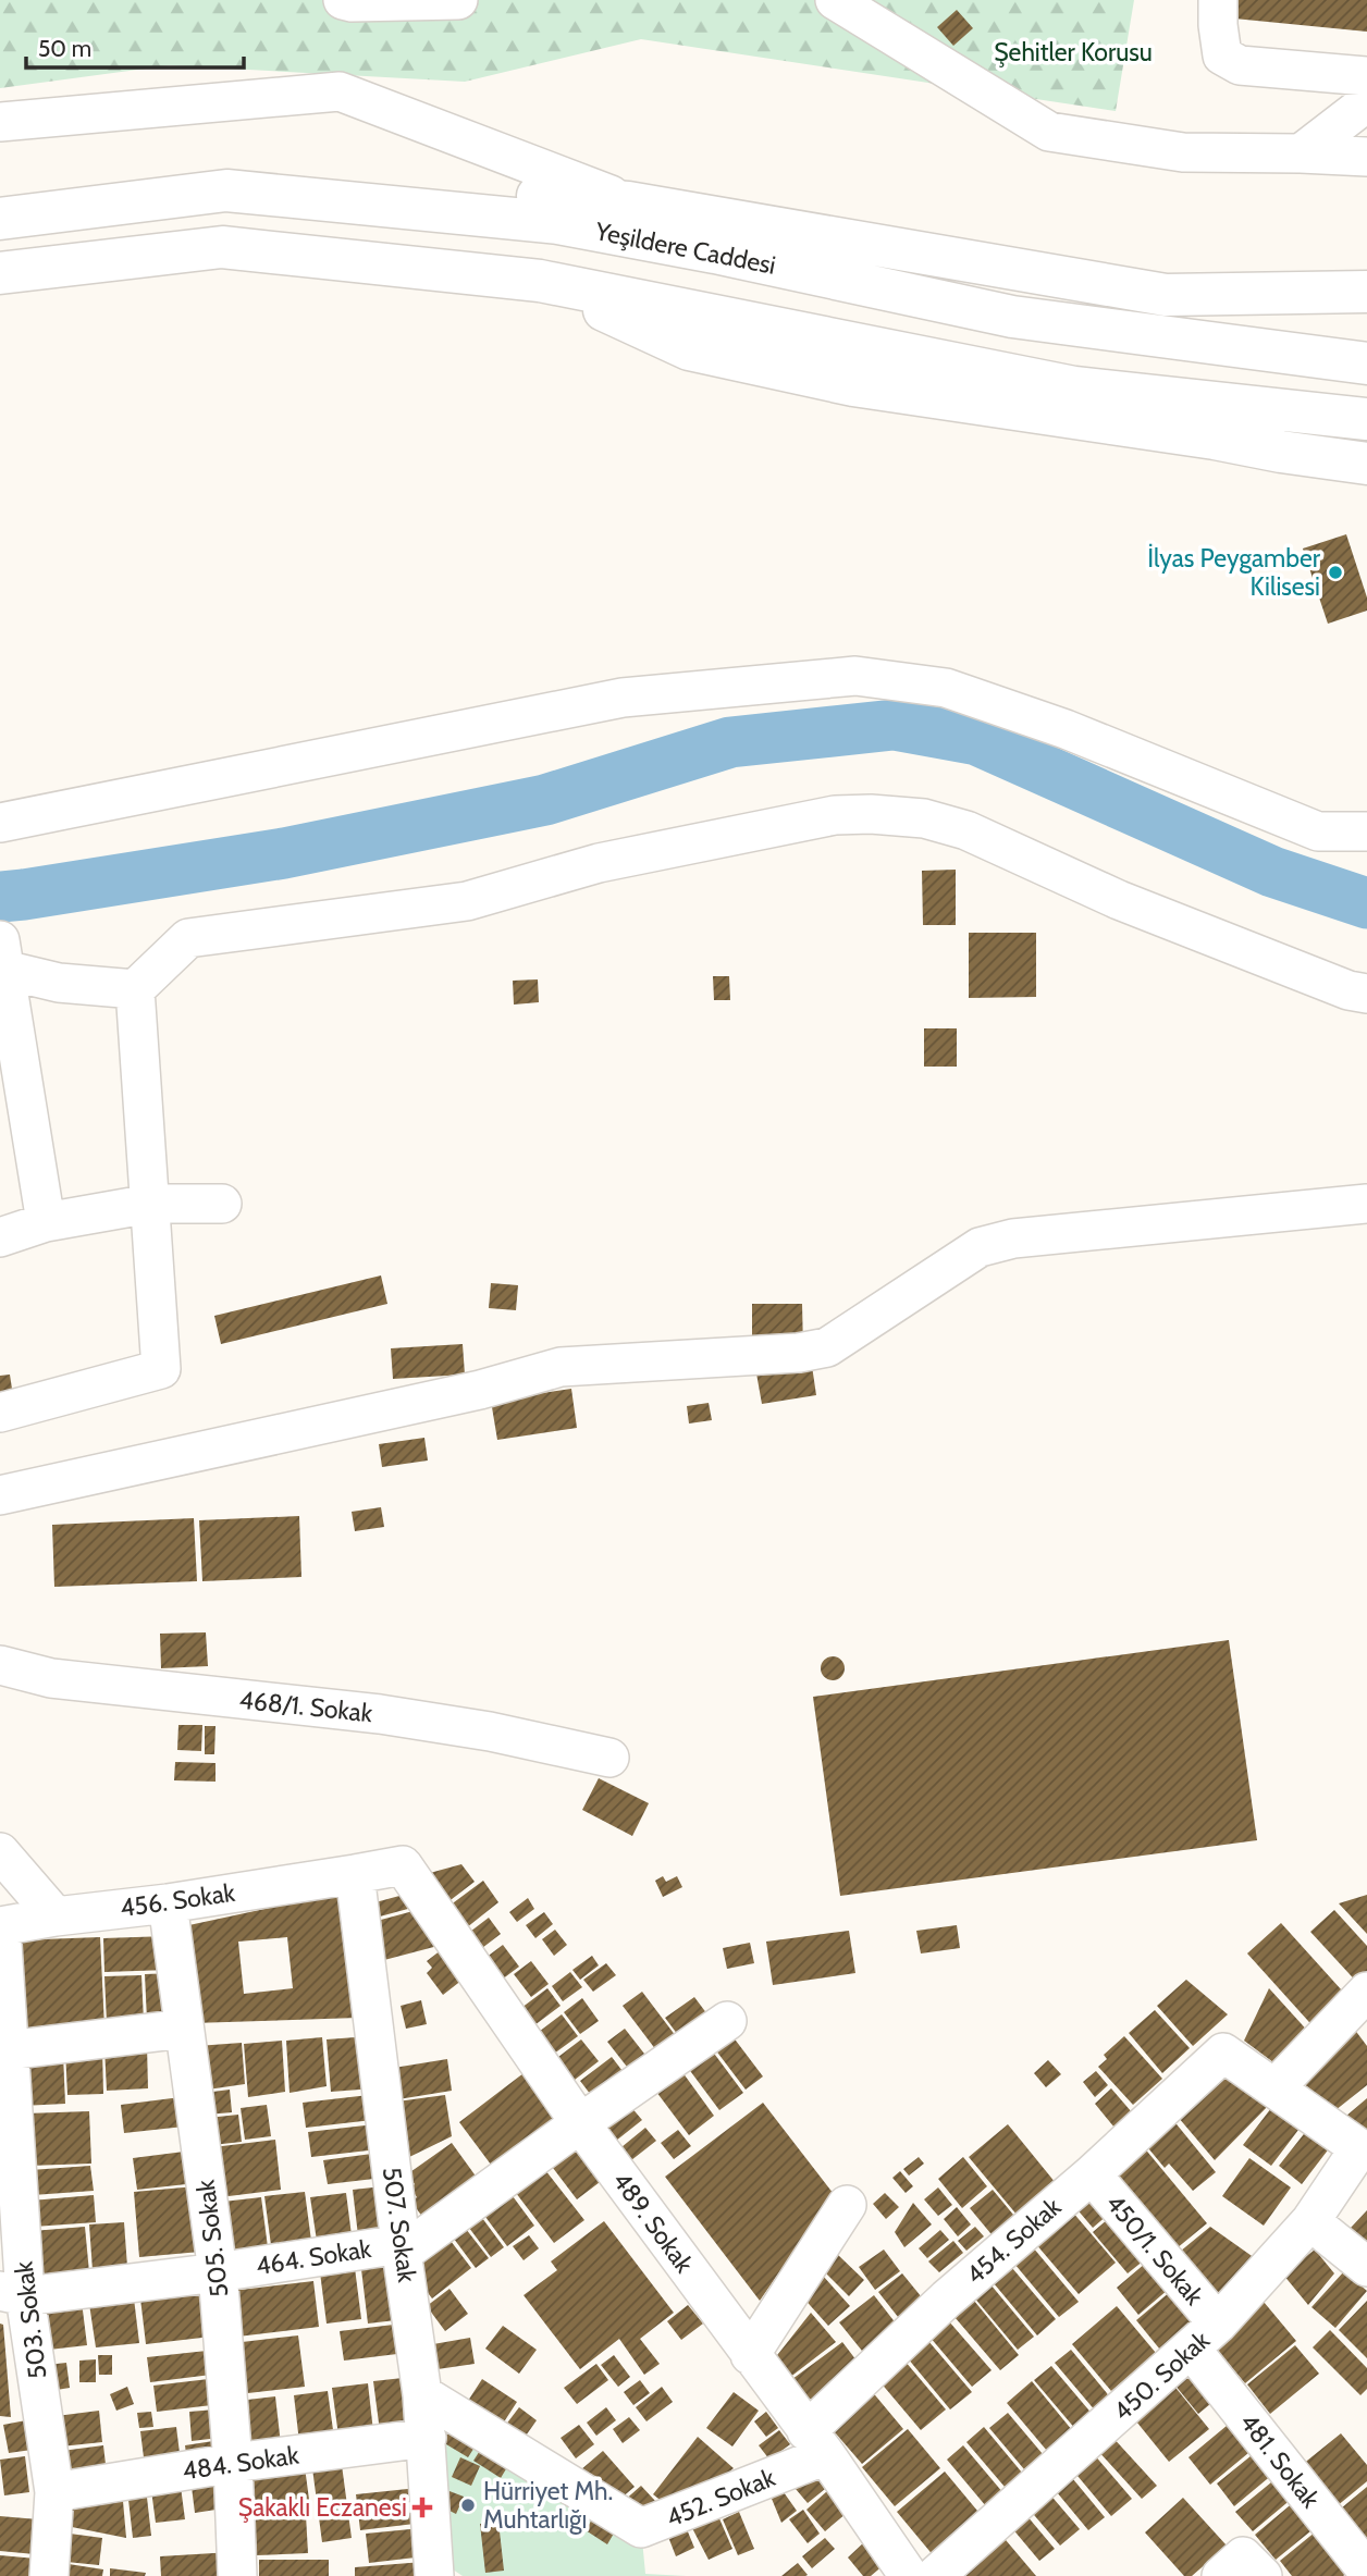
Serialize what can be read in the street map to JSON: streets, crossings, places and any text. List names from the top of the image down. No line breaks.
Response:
{"streets":{"highway":["Yeşildere Caddesi"],"street":["468/1. Sokak","456. Sokak","489. Sokak","507. Sokak","505. Sokak","454. Sokak","450/1. Sokak","464. Sokak","503. Sokak","450. Sokak","481. Sokak","484. Sokak","452. Sokak"]},"crossings":[["456. Sokak","489. Sokak"],["456. Sokak","507. Sokak"],["456. Sokak","505. Sokak"],["456. Sokak","503. Sokak"],["489. Sokak","454. Sokak"],["489. Sokak","452. Sokak"],["507. Sokak","464. Sokak"],["507. Sokak","484. Sokak"],["507. Sokak","452. Sokak"],["505. Sokak","464. Sokak"],["505. Sokak","484. Sokak"],["454. Sokak","450/1. Sokak"],["454. Sokak","452. Sokak"],["450/1. Sokak","450. Sokak"],["450/1. Sokak","481. Sokak"],["464. Sokak","503. Sokak"],["503. Sokak","484. Sokak"],["450. Sokak","481. Sokak"]],"parks":["Şehitler Korusu"],"places":{"other":["İlyas Peygamber Kilisesi","Hürriyet Mh. Muhtarlığı"],"health":["Şakaklı Eczanesi"]},"scale_bar":"50 m"}
